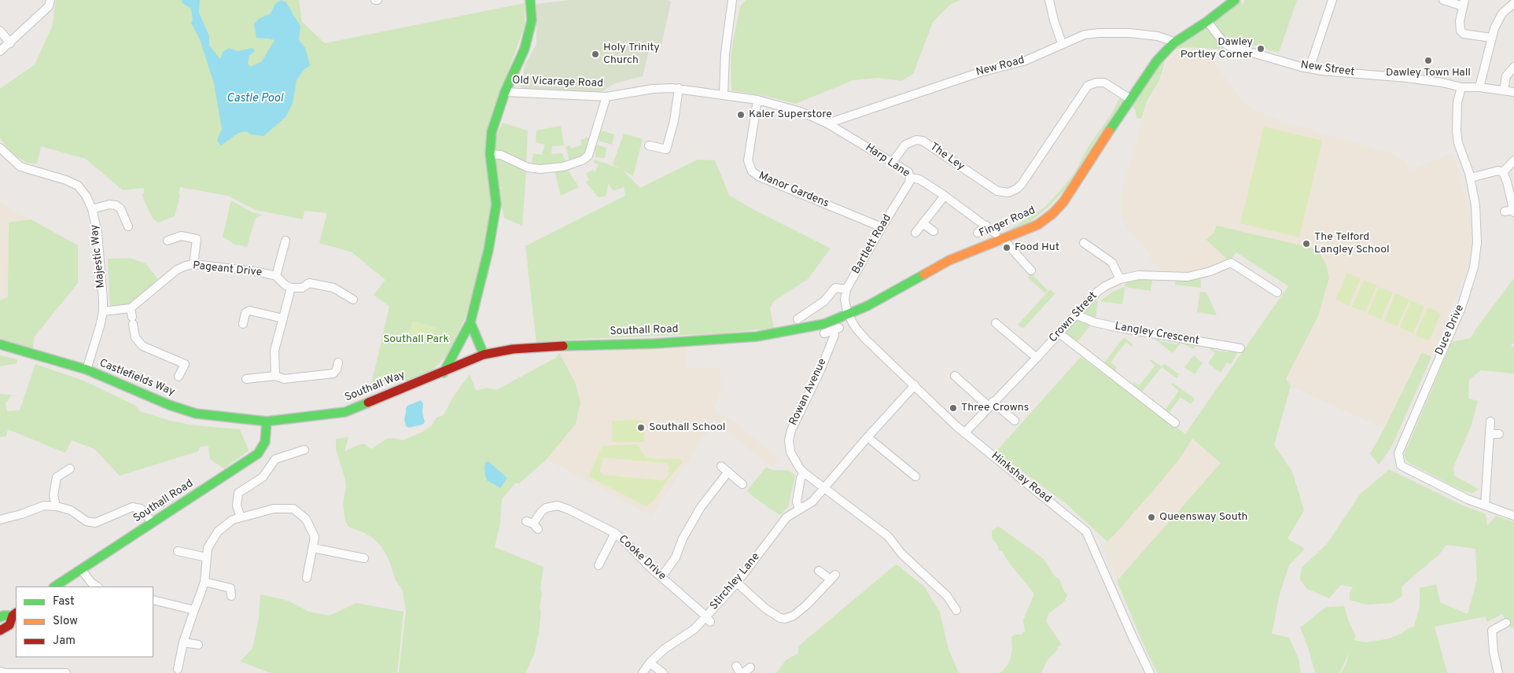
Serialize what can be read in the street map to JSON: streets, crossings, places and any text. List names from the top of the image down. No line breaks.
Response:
{"streets":{"main road":["Old Vicarage Road","Finger Road","Southall Road","Castlefields Way","Southall Way"],"street":["New Road","New Street","The Ley","Harp Lane","Manor Gardens","Bartlett Road","Majestic Way","Pageant Drive","Crown Street","Duce Drive","Langley Crescent","Rowan Avenue","Hinkshay Road","Cooke Drive","Stirchley Lane"]},"crossings":[["New Road","Old Vicarage Road"],["New Road","Harp Lane"],["New Road","Finger Road"],["New Street","Finger Road"],["New Street","Duce Drive"],["Old Vicarage Road","Harp Lane"],["Old Vicarage Road","Manor Gardens"],["Old Vicarage Road","Southall Road"],["Old Vicarage Road","Southall Way"],["The Ley","Harp Lane"],["The Ley","Finger Road"],["Harp Lane","Finger Road"],["Harp Lane","Bartlett Road"],["Manor Gardens","Bartlett Road"],["Finger Road","Southall Road"],["Finger Road","Hinkshay Road"],["Majestic Way","Castlefields Way"],["Crown Street","Langley Crescent"],["Crown Street","Hinkshay Road"],["Southall Road","Castlefields Way"],["Southall Road","Southall Way"],["Southall Road","Hinkshay Road"],["Castlefields Way","Southall Way"],["Rowan Avenue","Stirchley Lane"],["Hinkshay Road","Stirchley Lane"],["Cooke Drive","Stirchley Lane"]],"water":["Castle Pool"],"parks":["Southall Park"],"places":["Dawley Portley Corner","Holy Trinity Church","Dawley Town Hall","Kaler Superstore","The Telford Langley School","Food Hut","Three Crowns","Southall School","Queensway South"],"legend":["Fast","Slow","Jam"]}
